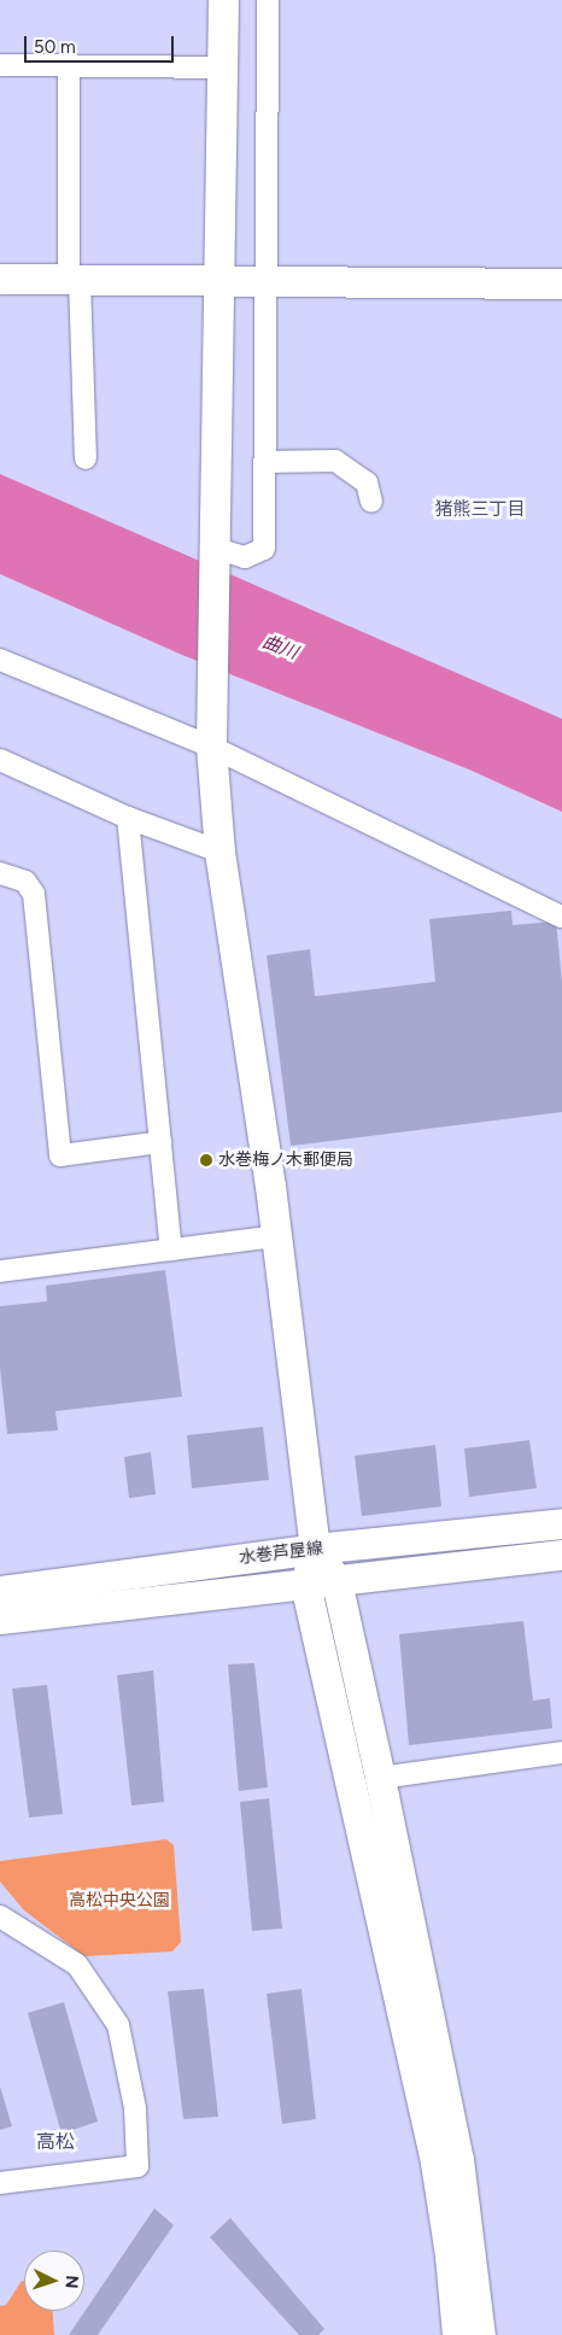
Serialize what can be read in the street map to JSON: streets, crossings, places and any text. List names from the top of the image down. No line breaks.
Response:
{"streets":{"street":["水巻芦屋線"]},"districts":["猪熊三丁目","高松"],"water":["曲川"],"parks":["高松中央公園"],"places":["水巻梅ノ木郵便局"],"scale_bar":"50 m","north":"right"}
